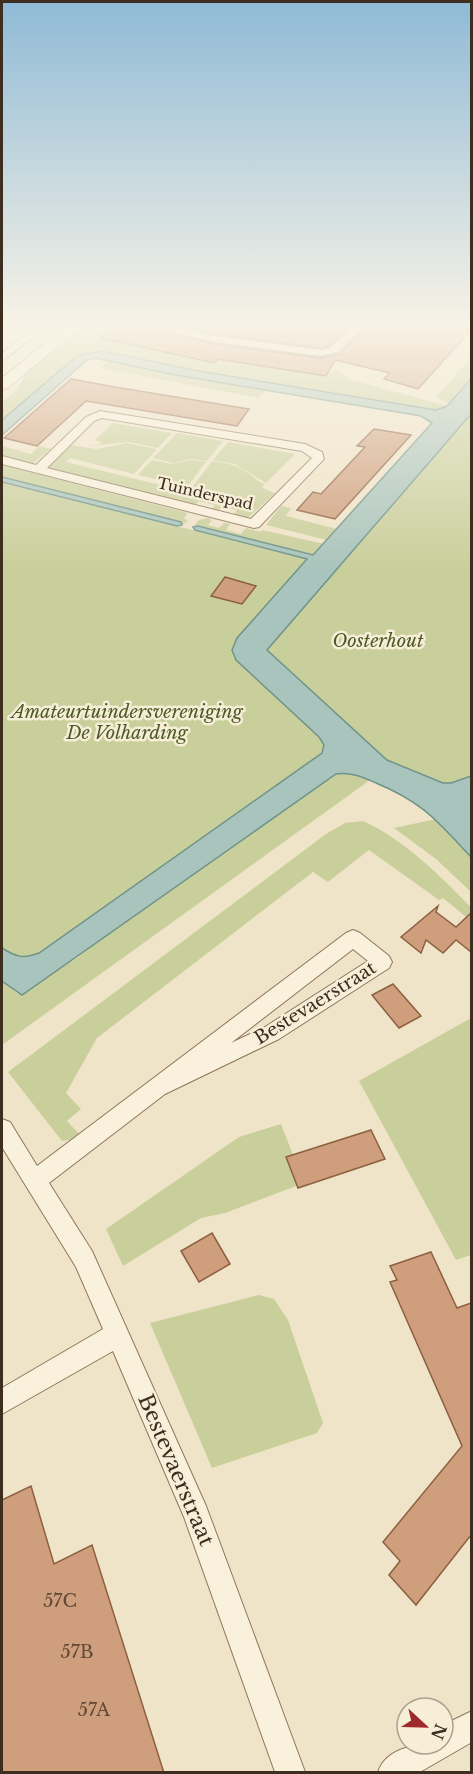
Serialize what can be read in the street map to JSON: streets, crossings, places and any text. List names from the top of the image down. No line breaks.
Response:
{"streets":{"street":["Tuinderspad","Bestevaerstraat"]},"parks":["Oosterhout","Amateurtuindersvereniging De Volharding"],"house_numbers":["57C","57B","57A"],"north":"right"}
